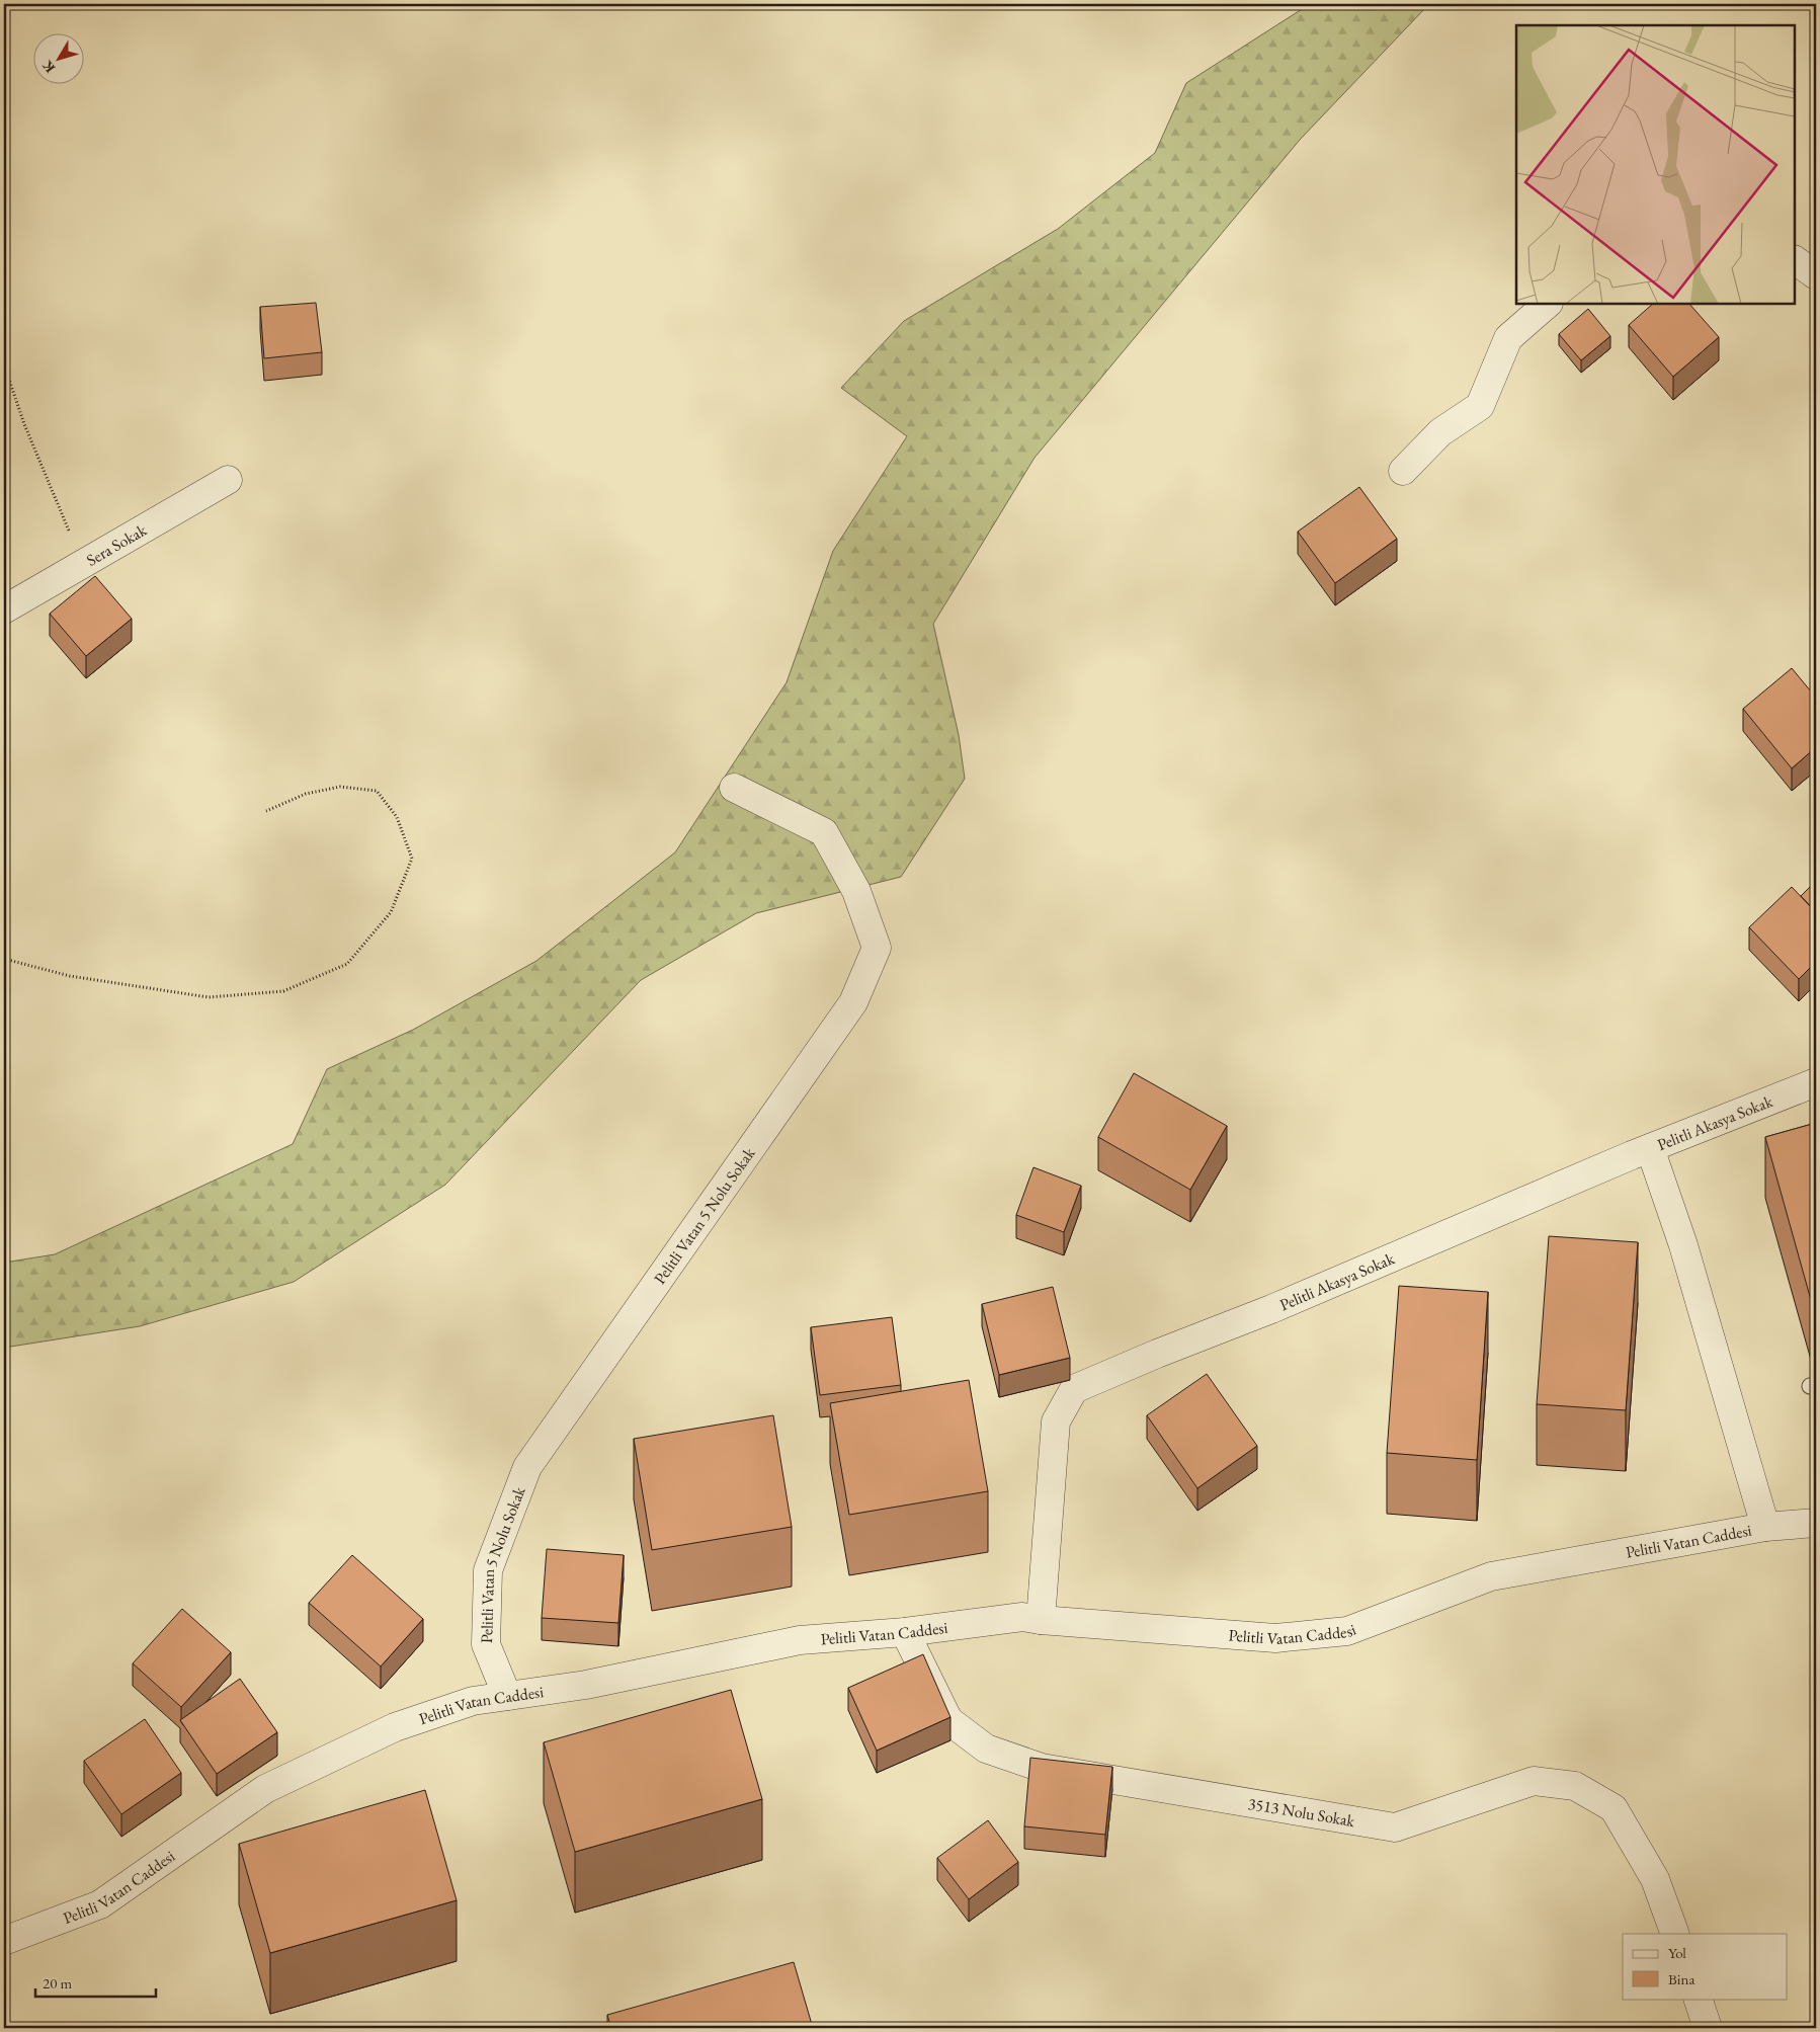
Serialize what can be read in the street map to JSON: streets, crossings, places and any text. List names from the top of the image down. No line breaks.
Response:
{"streets":{"street":["Sera Sokak","Pelitli Akasya Sokak","Pelitli Vatan 5 Nolu Sokak","Pelitli Vatan Caddesi","3513 Nolu Sokak"]},"crossings":[["Pelitli Akasya Sokak","Pelitli Vatan Caddesi"],["Pelitli Vatan 5 Nolu Sokak","Pelitli Vatan Caddesi"],["Pelitli Vatan Caddesi","3513 Nolu Sokak"]],"legend":["Yol","Bina"],"scale_bar":"20 m","north":"bottom left"}
